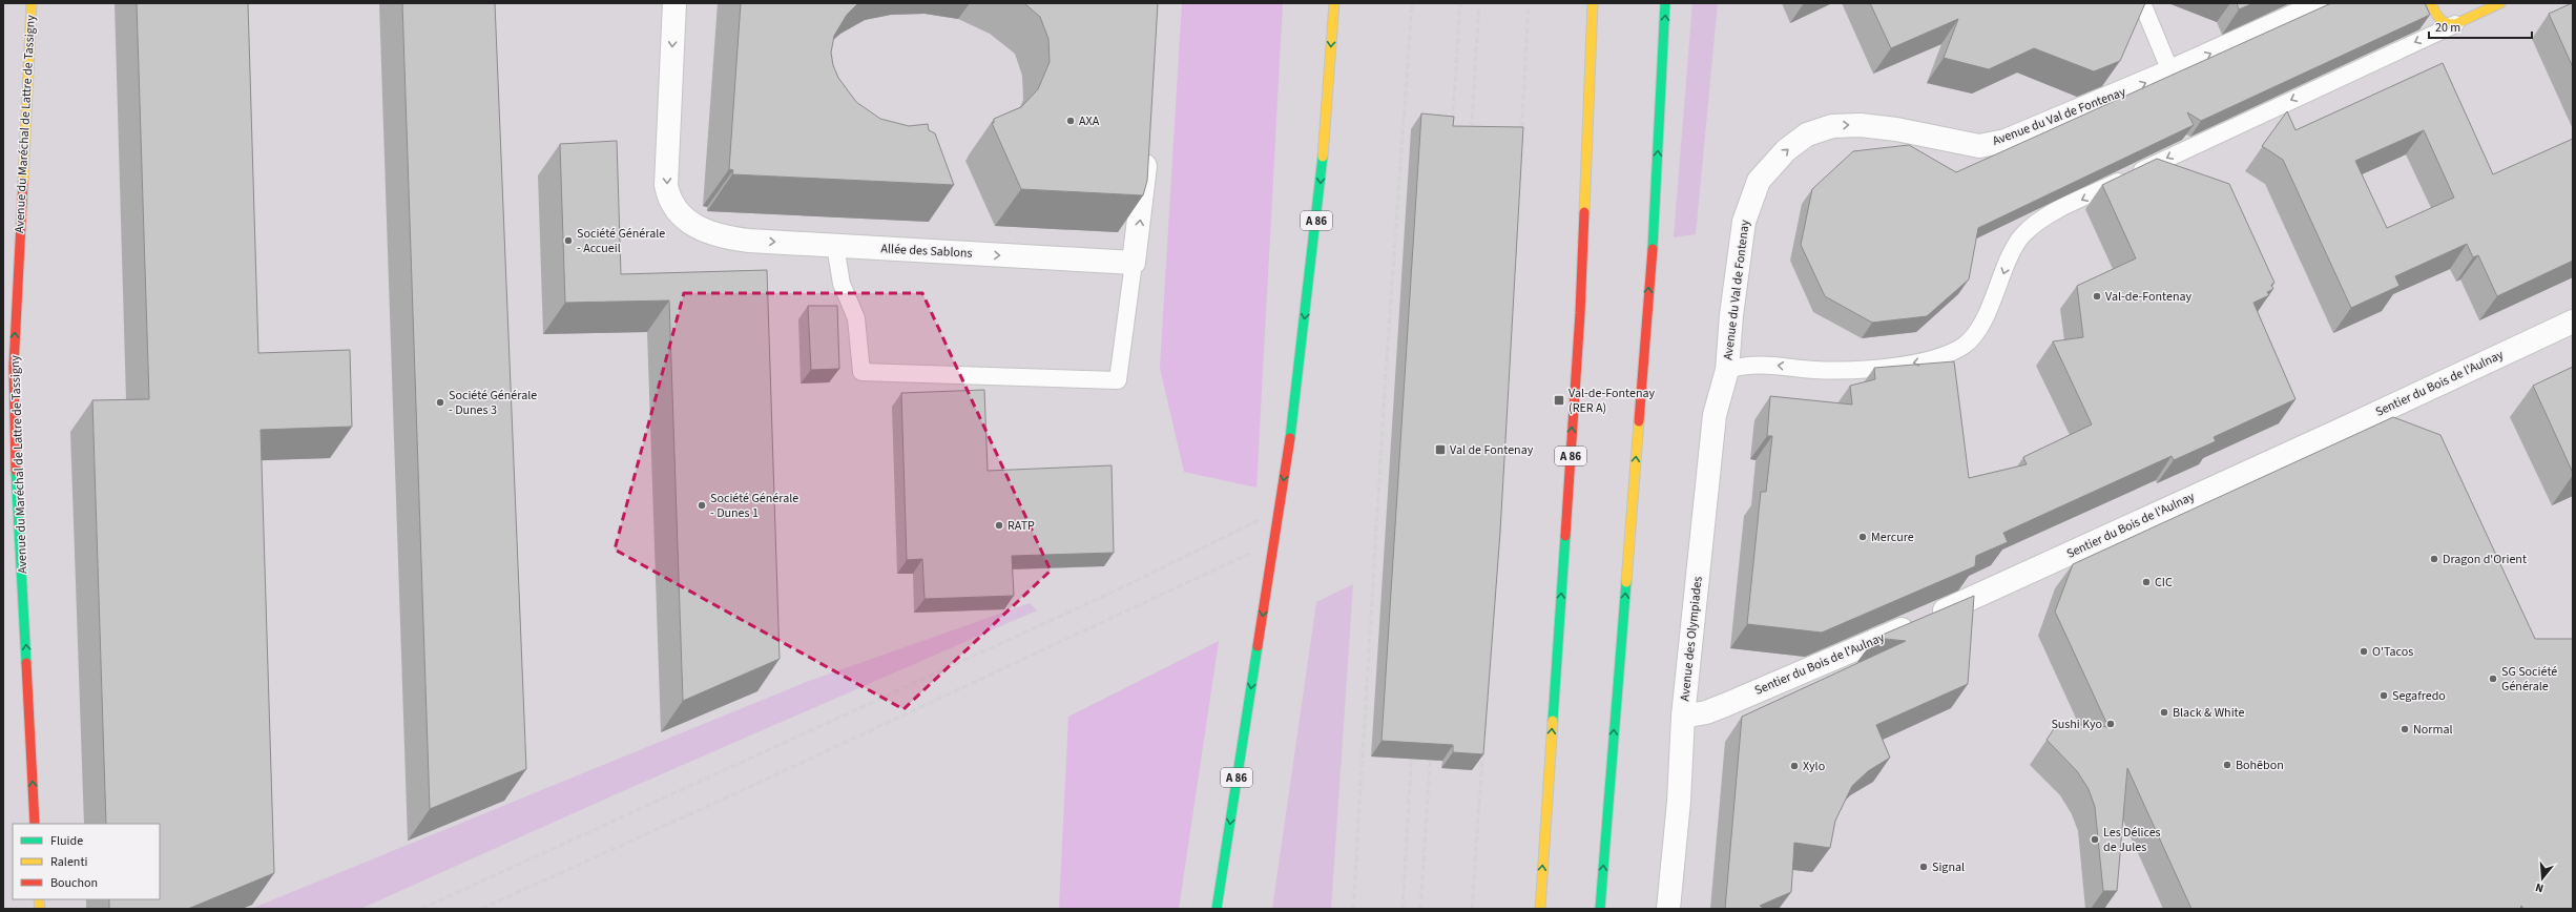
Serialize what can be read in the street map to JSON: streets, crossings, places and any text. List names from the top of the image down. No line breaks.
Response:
{"streets":{"main road":["Avenue du Val de Fontenay","Avenue du Maréchal de Lattre de Tassigny","A 86"],"street":["Allée des Sablons","Sentier du Bois de l'Aulnay","Avenue des Olympiades"]},"crossings":[["Avenue du Val de Fontenay","Avenue des Olympiades"],["Sentier du Bois de l'Aulnay","Avenue des Olympiades"]],"one_way":["Avenue du Maréchal de Lattre de Tassigny"],"places":{"other":["AXA","Société Générale - Accueil","Val-de-Fontenay","Société Générale - Dunes 3","Société Générale - Dunes 1","RATP","Mercure","Dragon d'Orient","CIC","O'Tacos","SG Société Générale","Segafredo","Black & White","Sushi Kyo","Normal","Bohēbon","Xylo","Les Délices de Jules","Signal"],"transit":["Val-de-Fontenay (RER A)","Val de Fontenay"]},"legend":["Fluide","Ralenti","Bouchon"],"scale_bar":"20 m","north":"bottom"}
